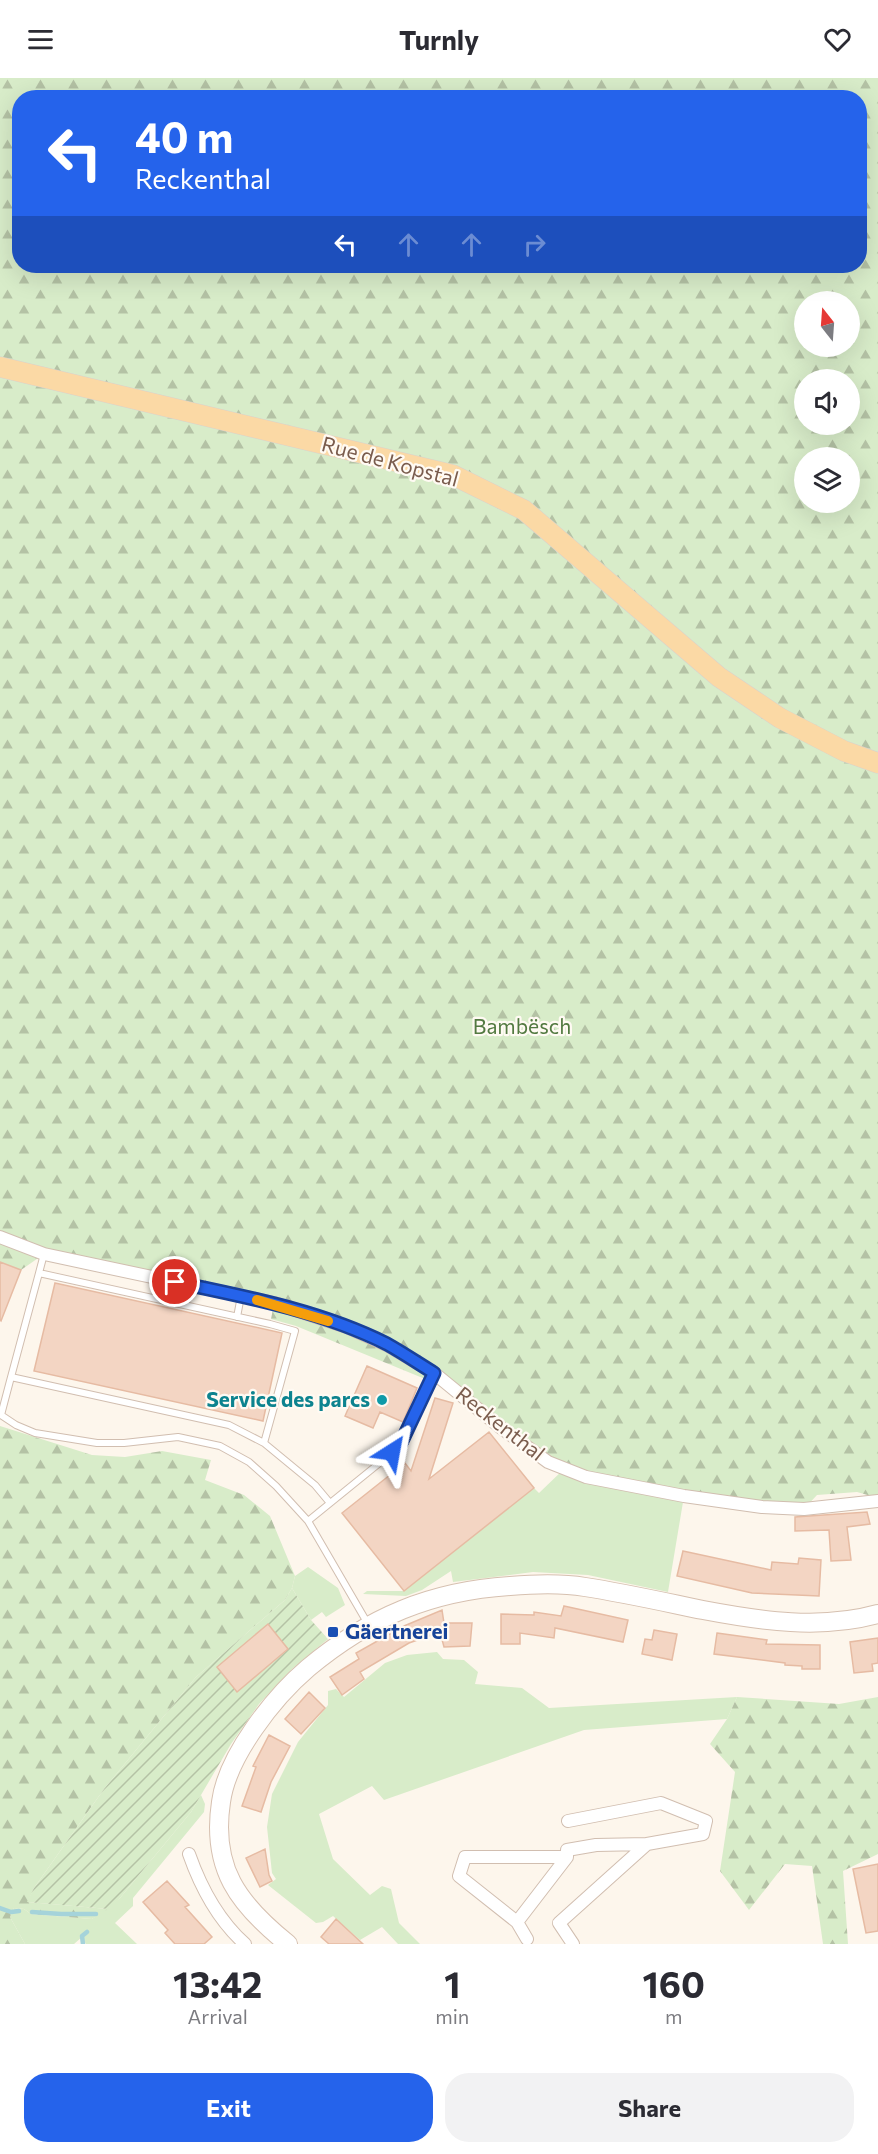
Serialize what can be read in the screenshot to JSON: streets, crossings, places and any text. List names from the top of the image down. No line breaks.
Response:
{"streets":{"main road":["Rue de Kopstal"],"street":["Reckenthal"]},"parks":["Bambësch"],"places":{"other":["Service des parcs"],"transit":["Gäertnerei"]},"north":"top","page":{"header":"Turnly","turn":["40 m","Reckenthal"],"eta":["13:42","Arrival","1","min","160","m"],"buttons":["Exit","Share"]}}
